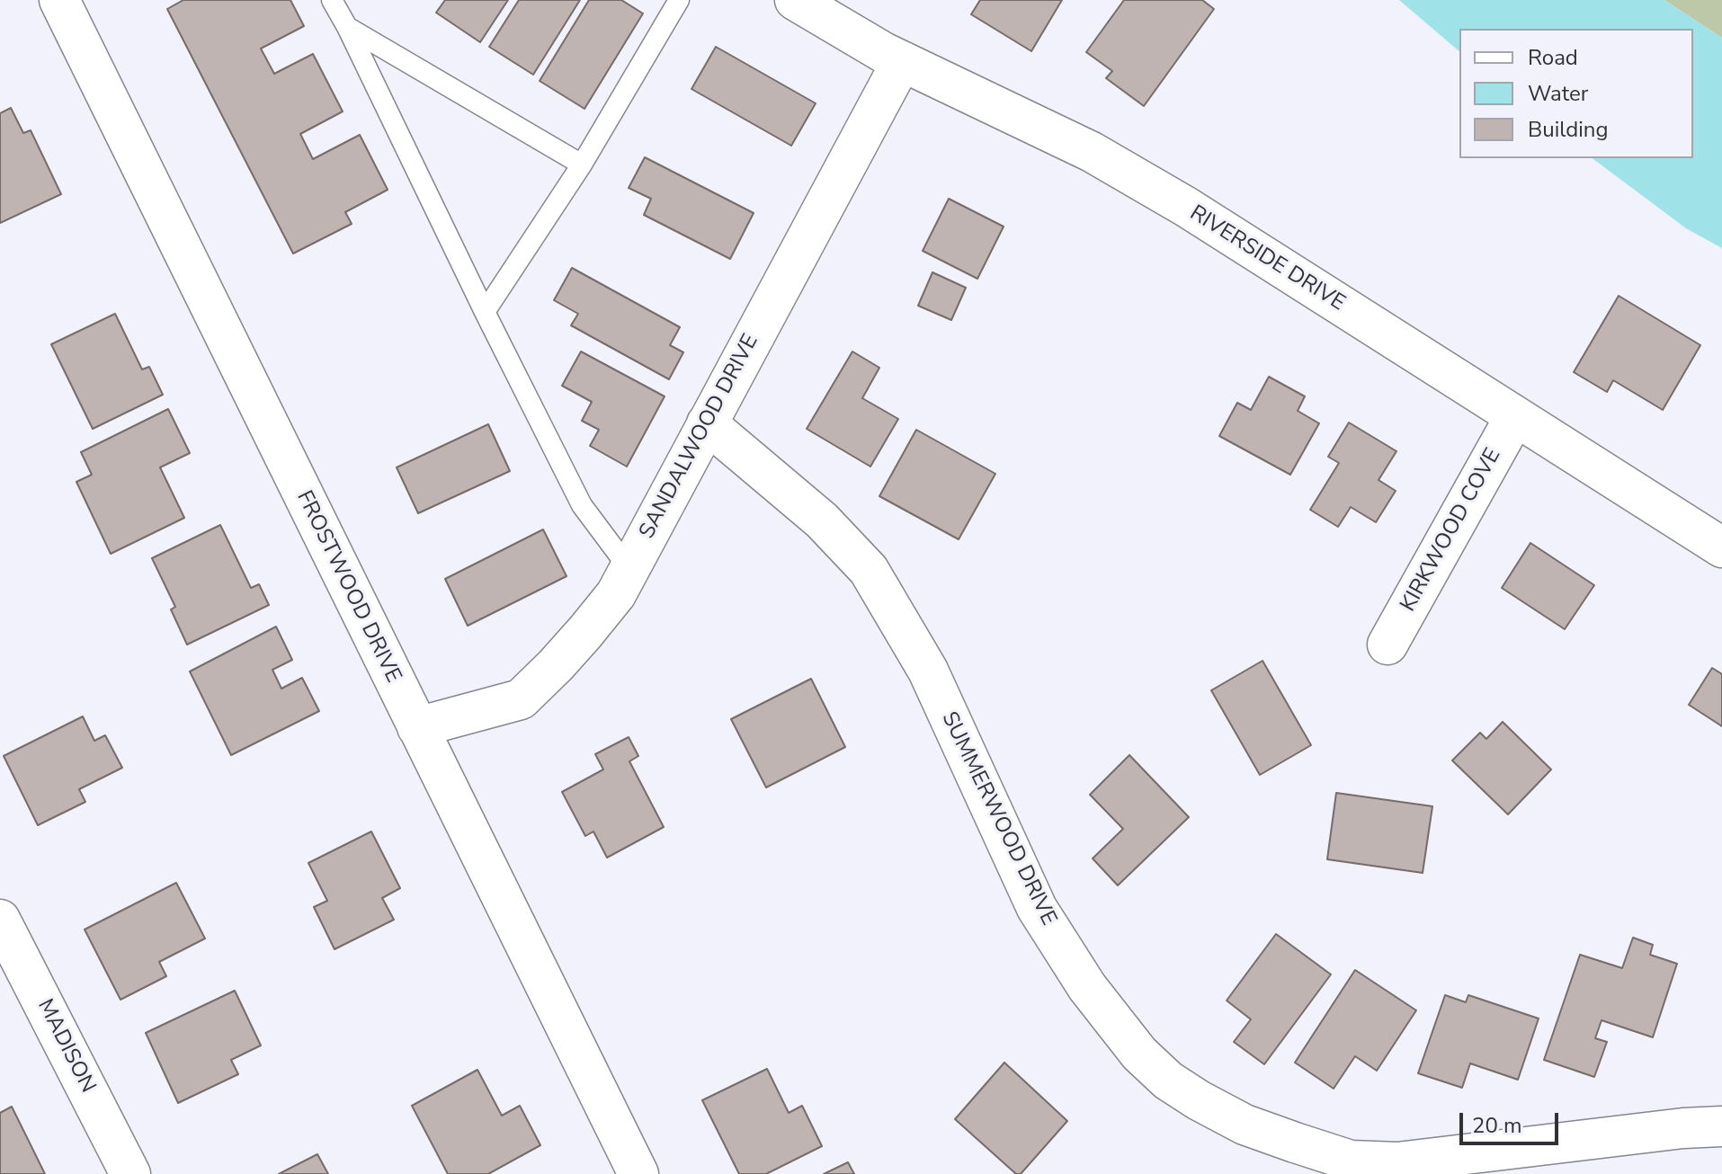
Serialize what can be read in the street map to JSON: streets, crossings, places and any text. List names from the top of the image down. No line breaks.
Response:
{"streets":{"street":["RIVERSIDE DRIVE","SANDALWOOD DRIVE","KIRKWOOD COVE","FROSTWOOD DRIVE","SUMMERWOOD DRIVE","MADISON"]},"crossings":[["RIVERSIDE DRIVE","SANDALWOOD DRIVE"],["RIVERSIDE DRIVE","KIRKWOOD COVE"],["SANDALWOOD DRIVE","FROSTWOOD DRIVE"],["SANDALWOOD DRIVE","SUMMERWOOD DRIVE"]],"legend":["Road","Water","Building"],"scale_bar":"20 m"}
